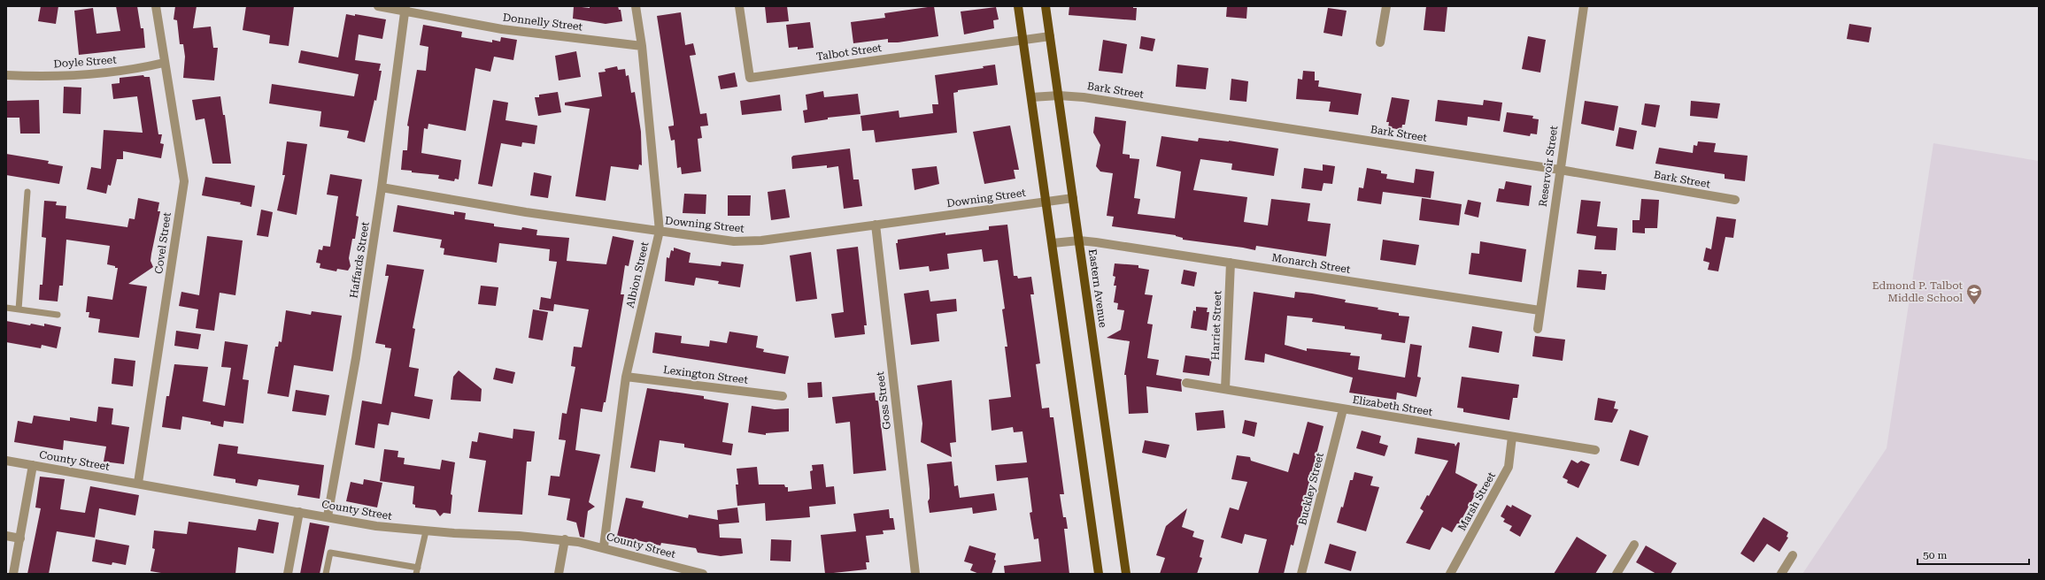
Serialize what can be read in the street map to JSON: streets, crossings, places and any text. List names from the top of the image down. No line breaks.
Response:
{"streets":{"main road":["Eastern Avenue"],"street":["Donnelly Street","Talbot Street","Doyle Street","Bark Street","Reservoir Street","Downing Street","Covel Street","Haffards Street","Monarch Street","Albion Street","Harriet Street","Lexington Street","Goss Street","Elizabeth Street","County Street","Buckley Street","Marsh Street"]},"crossings":[["Donnelly Street","Haffards Street"],["Donnelly Street","Albion Street"],["Doyle Street","Covel Street"],["Bark Street","Reservoir Street"],["Bark Street","Eastern Avenue"],["Reservoir Street","Monarch Street"],["Downing Street","Haffards Street"],["Downing Street","Albion Street"],["Downing Street","Eastern Avenue"],["Downing Street","Goss Street"],["Covel Street","County Street"],["Haffards Street","County Street"],["Monarch Street","Eastern Avenue"],["Monarch Street","Harriet Street"],["Albion Street","Lexington Street"],["Albion Street","County Street"],["Harriet Street","Elizabeth Street"],["Elizabeth Street","Buckley Street"],["Elizabeth Street","Marsh Street"]],"places":{"school or university":["Edmond P. Talbot Middle School"]},"scale_bar":"50 m"}
